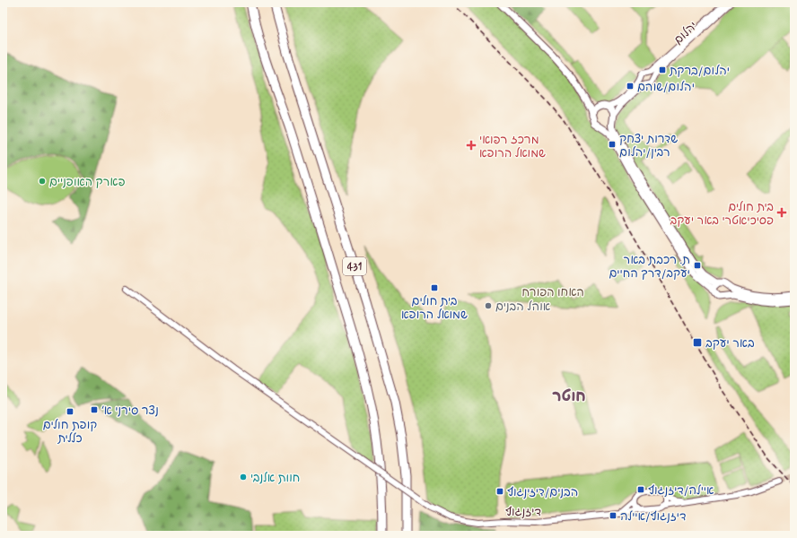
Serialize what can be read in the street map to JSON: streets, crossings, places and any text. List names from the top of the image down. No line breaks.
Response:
{"streets":{"highway":["431"],"street":["יהלום","דיזנגוף"]},"districts":["חוטר"],"parks":["האחו הפורח"],"places":{"transit":["יהלום/ברקת","יהלום/שוהם","שדרות יצחק רבין/יהלום","ת. רכבת באר יעקב/דרך החיים","בית חולים שמואל הרופא","באר יעקב","נצר סירני א׳","קופת חולים כללית","איילה/דיזנגוף","הבנים/דיזינגוף","דיזנגוף/איילה"],"health":["מרכז רפואי שמואל הרופא","בית חולים פסיכיאטרי באר יעקב"],"other":["פארק האופניים","אוהל הבנים","חוות אלנבי"]}}
